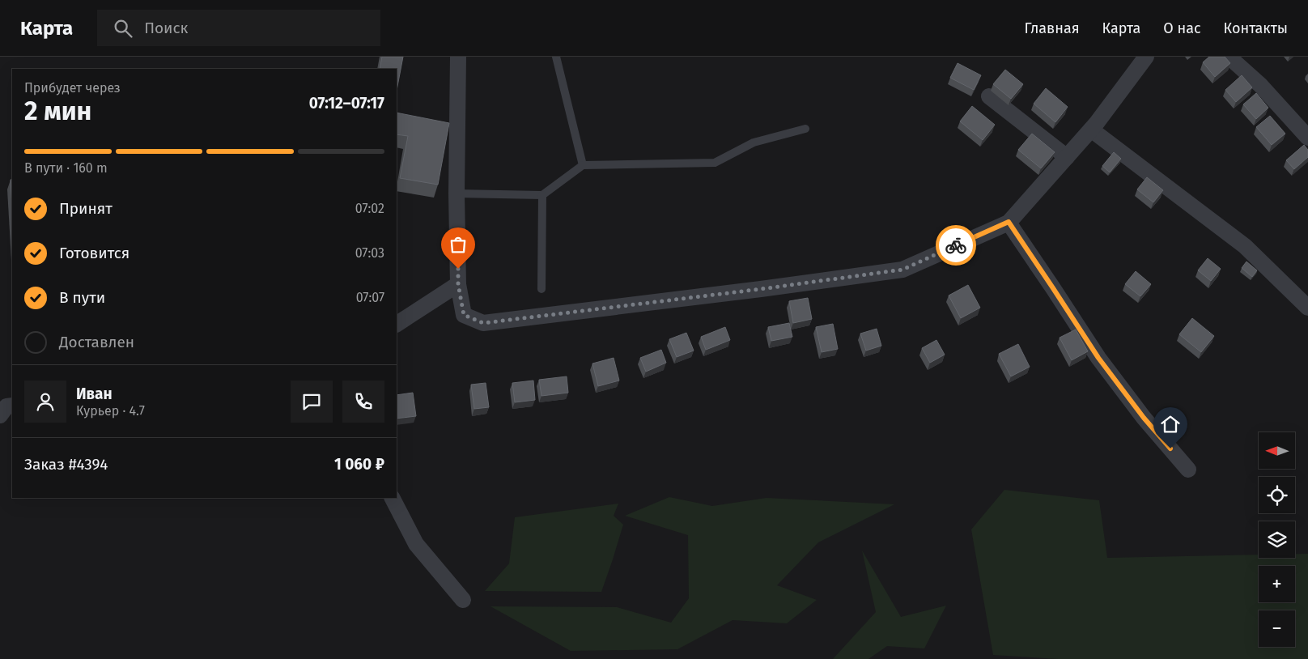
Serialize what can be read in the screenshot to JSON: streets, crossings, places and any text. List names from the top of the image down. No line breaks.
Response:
{"north":"left","page":{"header":"Карта","search":"Поиск","nav":["Главная","Карта","О нас","Контакты"],"heading":["2 мин","Прибудет через","07:12–07:17"],"panel":["Иван","Курьер · 4.7","Заказ #4394","1 060 ₽"],"bar":"В пути · 160 m","list":[["Принят","07:02"],["Готовится","07:03"],["В пути","07:07"],"Доставлен"],"map_buttons":["+","−"]}}
